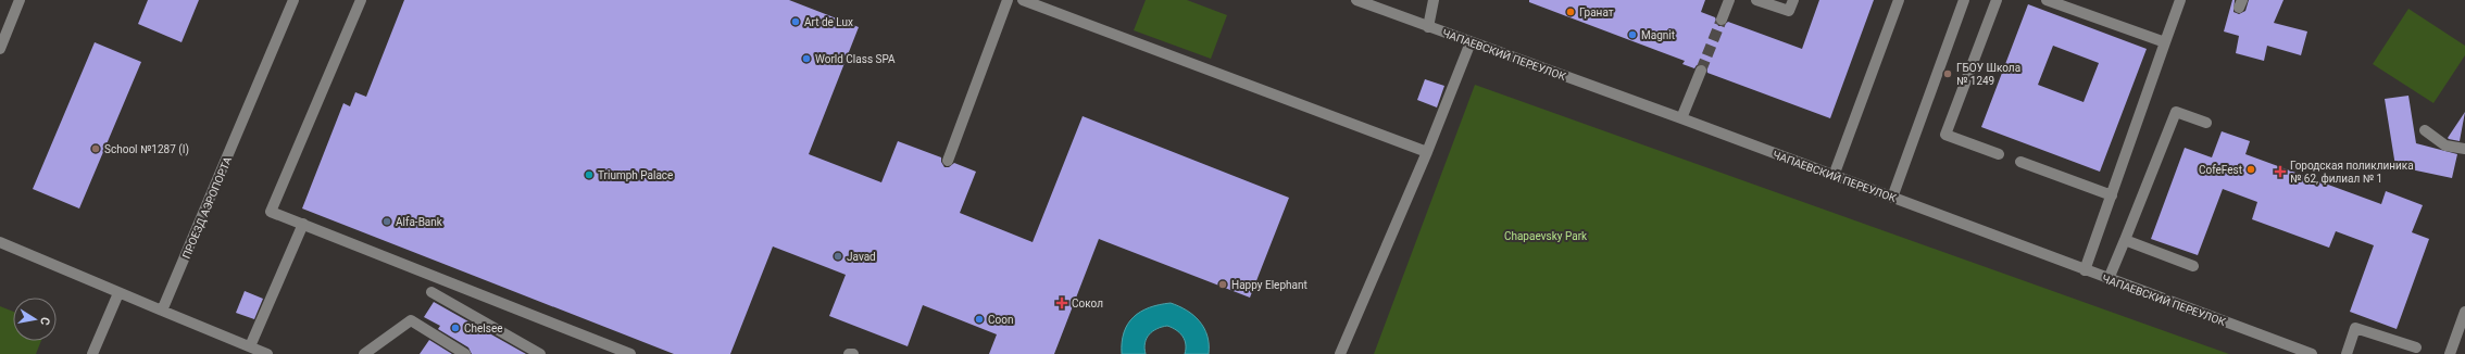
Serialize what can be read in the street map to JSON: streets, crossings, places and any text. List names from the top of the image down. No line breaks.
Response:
{"streets":{"street":["ЧАПАЕВСКИЙ ПЕРЕУЛОК","ПРОЕЗД АЭРОПОРТА"]},"parks":["Chapaevsky Park"],"places":{"other":["Гранат","Art de Lux","Magnit","World Class SPA","ГБОУ Школа № 1249","School №1287 (I)","CofeFest","Triumph Palace","Alfa-Bank","Javad","Happy Elephant","Coon","Chelsee"],"health":["Городская поликлиника № 62, филиал № 1","Сокол"]},"north":"right"}
